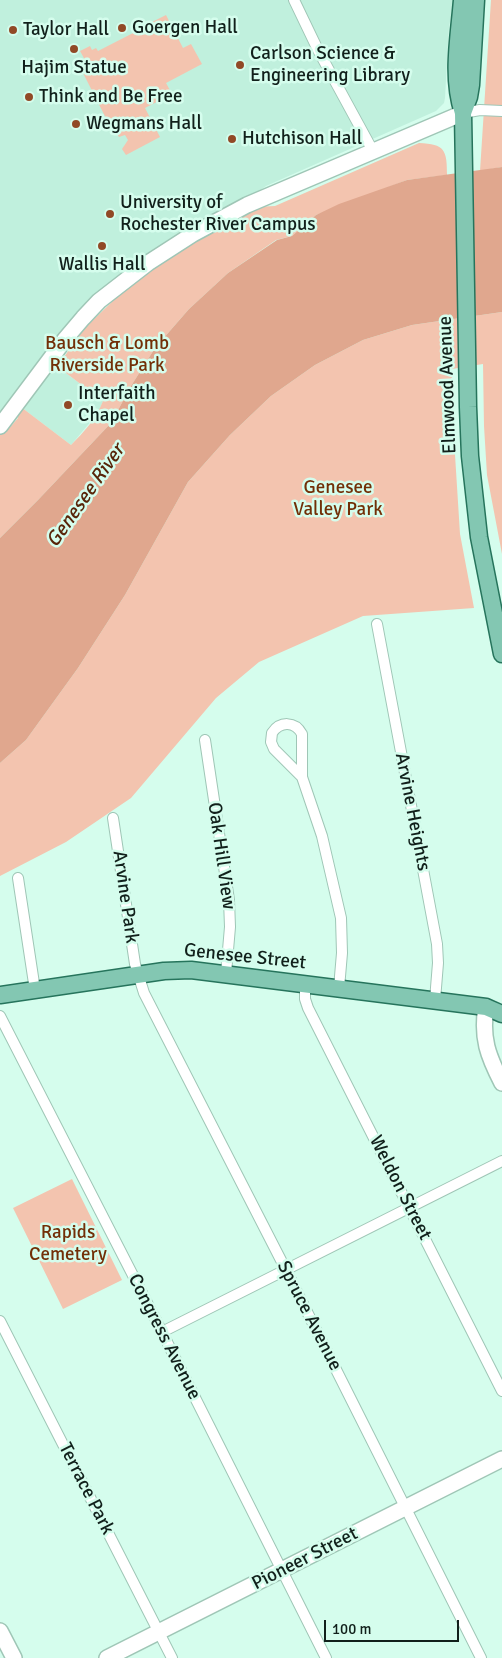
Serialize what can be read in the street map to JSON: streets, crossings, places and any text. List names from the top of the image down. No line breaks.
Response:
{"streets":{"main road":["Elmwood Avenue","Genesee Street"],"street":["Arvine Heights","Oak Hill View","Arvine Park","Weldon Street","Spruce Avenue","Congress Avenue","Terrace Park","Pioneer Street"]},"crossings":[["Arvine Heights","Genesee Street"],["Oak Hill View","Genesee Street"],["Arvine Park","Genesee Street"],["Arvine Park","Spruce Avenue"],["Genesee Street","Weldon Street"],["Genesee Street","Spruce Avenue"],["Spruce Avenue","Pioneer Street"],["Congress Avenue","Pioneer Street"],["Terrace Park","Pioneer Street"]],"water":["Genesee River"],"parks":["Bausch & Lomb Riverside Park","Genesee Valley Park","Rapids Cemetery"],"places":["Goergen Hall","Taylor Hall","Hajim Statue","Carlson Science & Engineering Library","Think and Be Free","Wegmans Hall","Hutchison Hall","University of Rochester River Campus","Wallis Hall","Interfaith Chapel"],"scale_bar":"100 m"}
